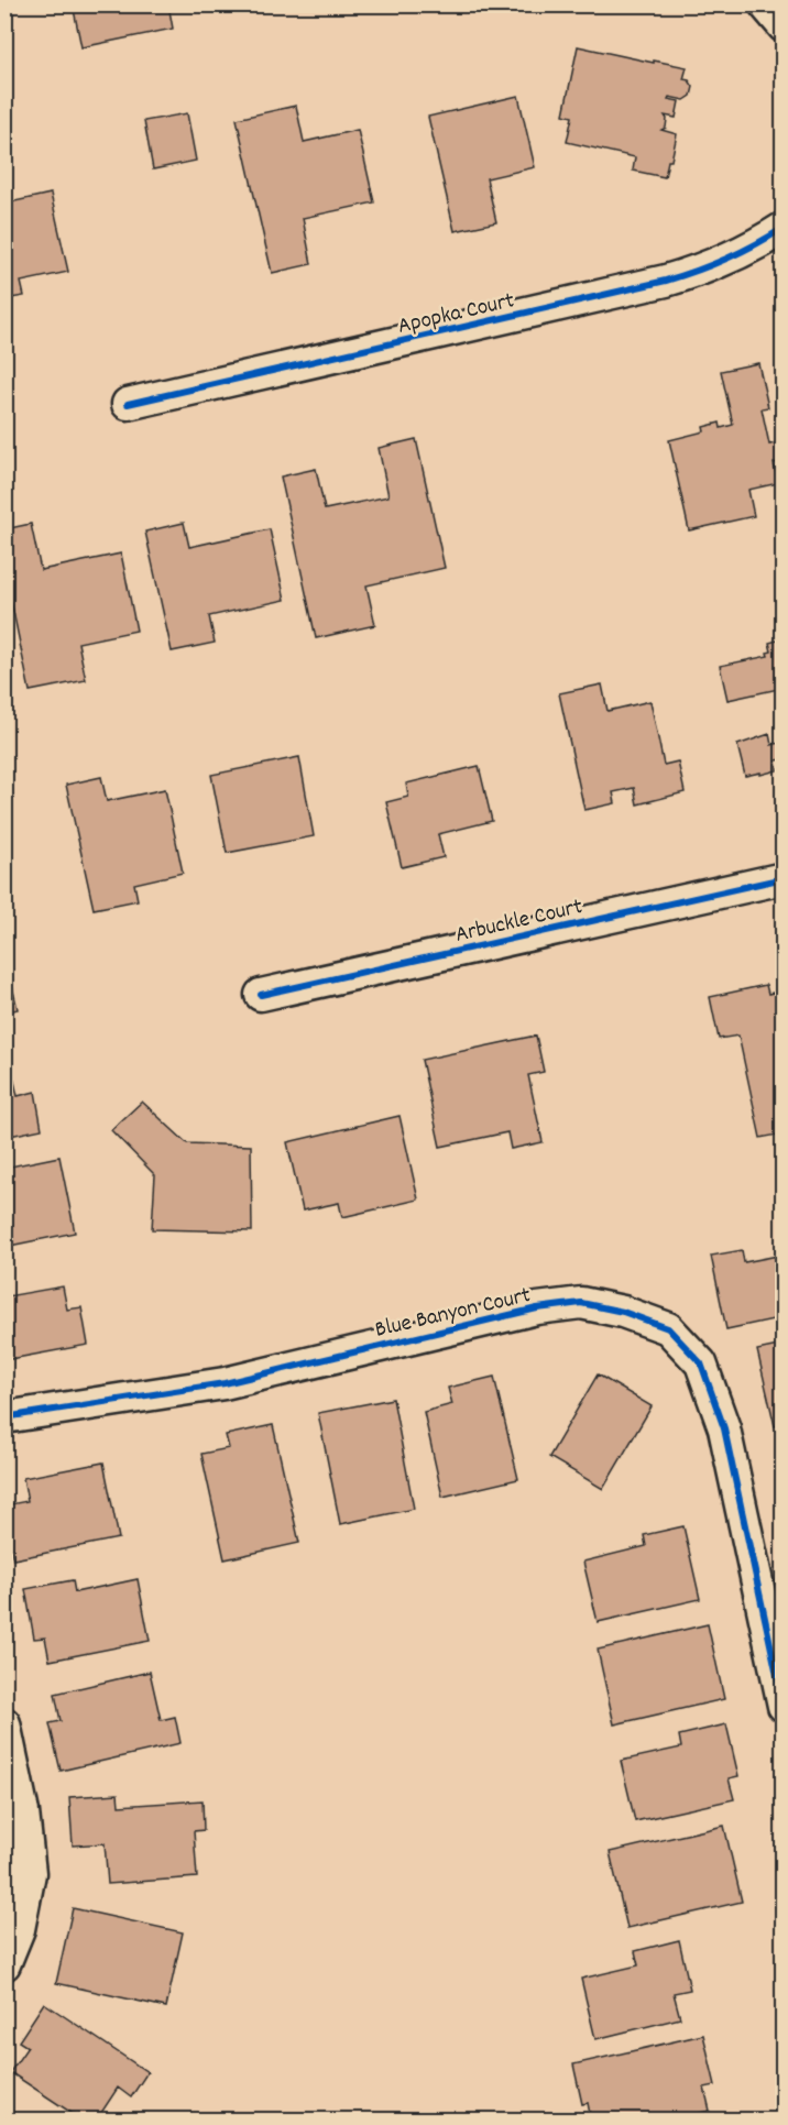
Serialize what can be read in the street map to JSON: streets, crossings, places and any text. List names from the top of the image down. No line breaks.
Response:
{"streets":{"street":["Apopka Court","Arbuckle Court","Blue Banyon Court"]}}
